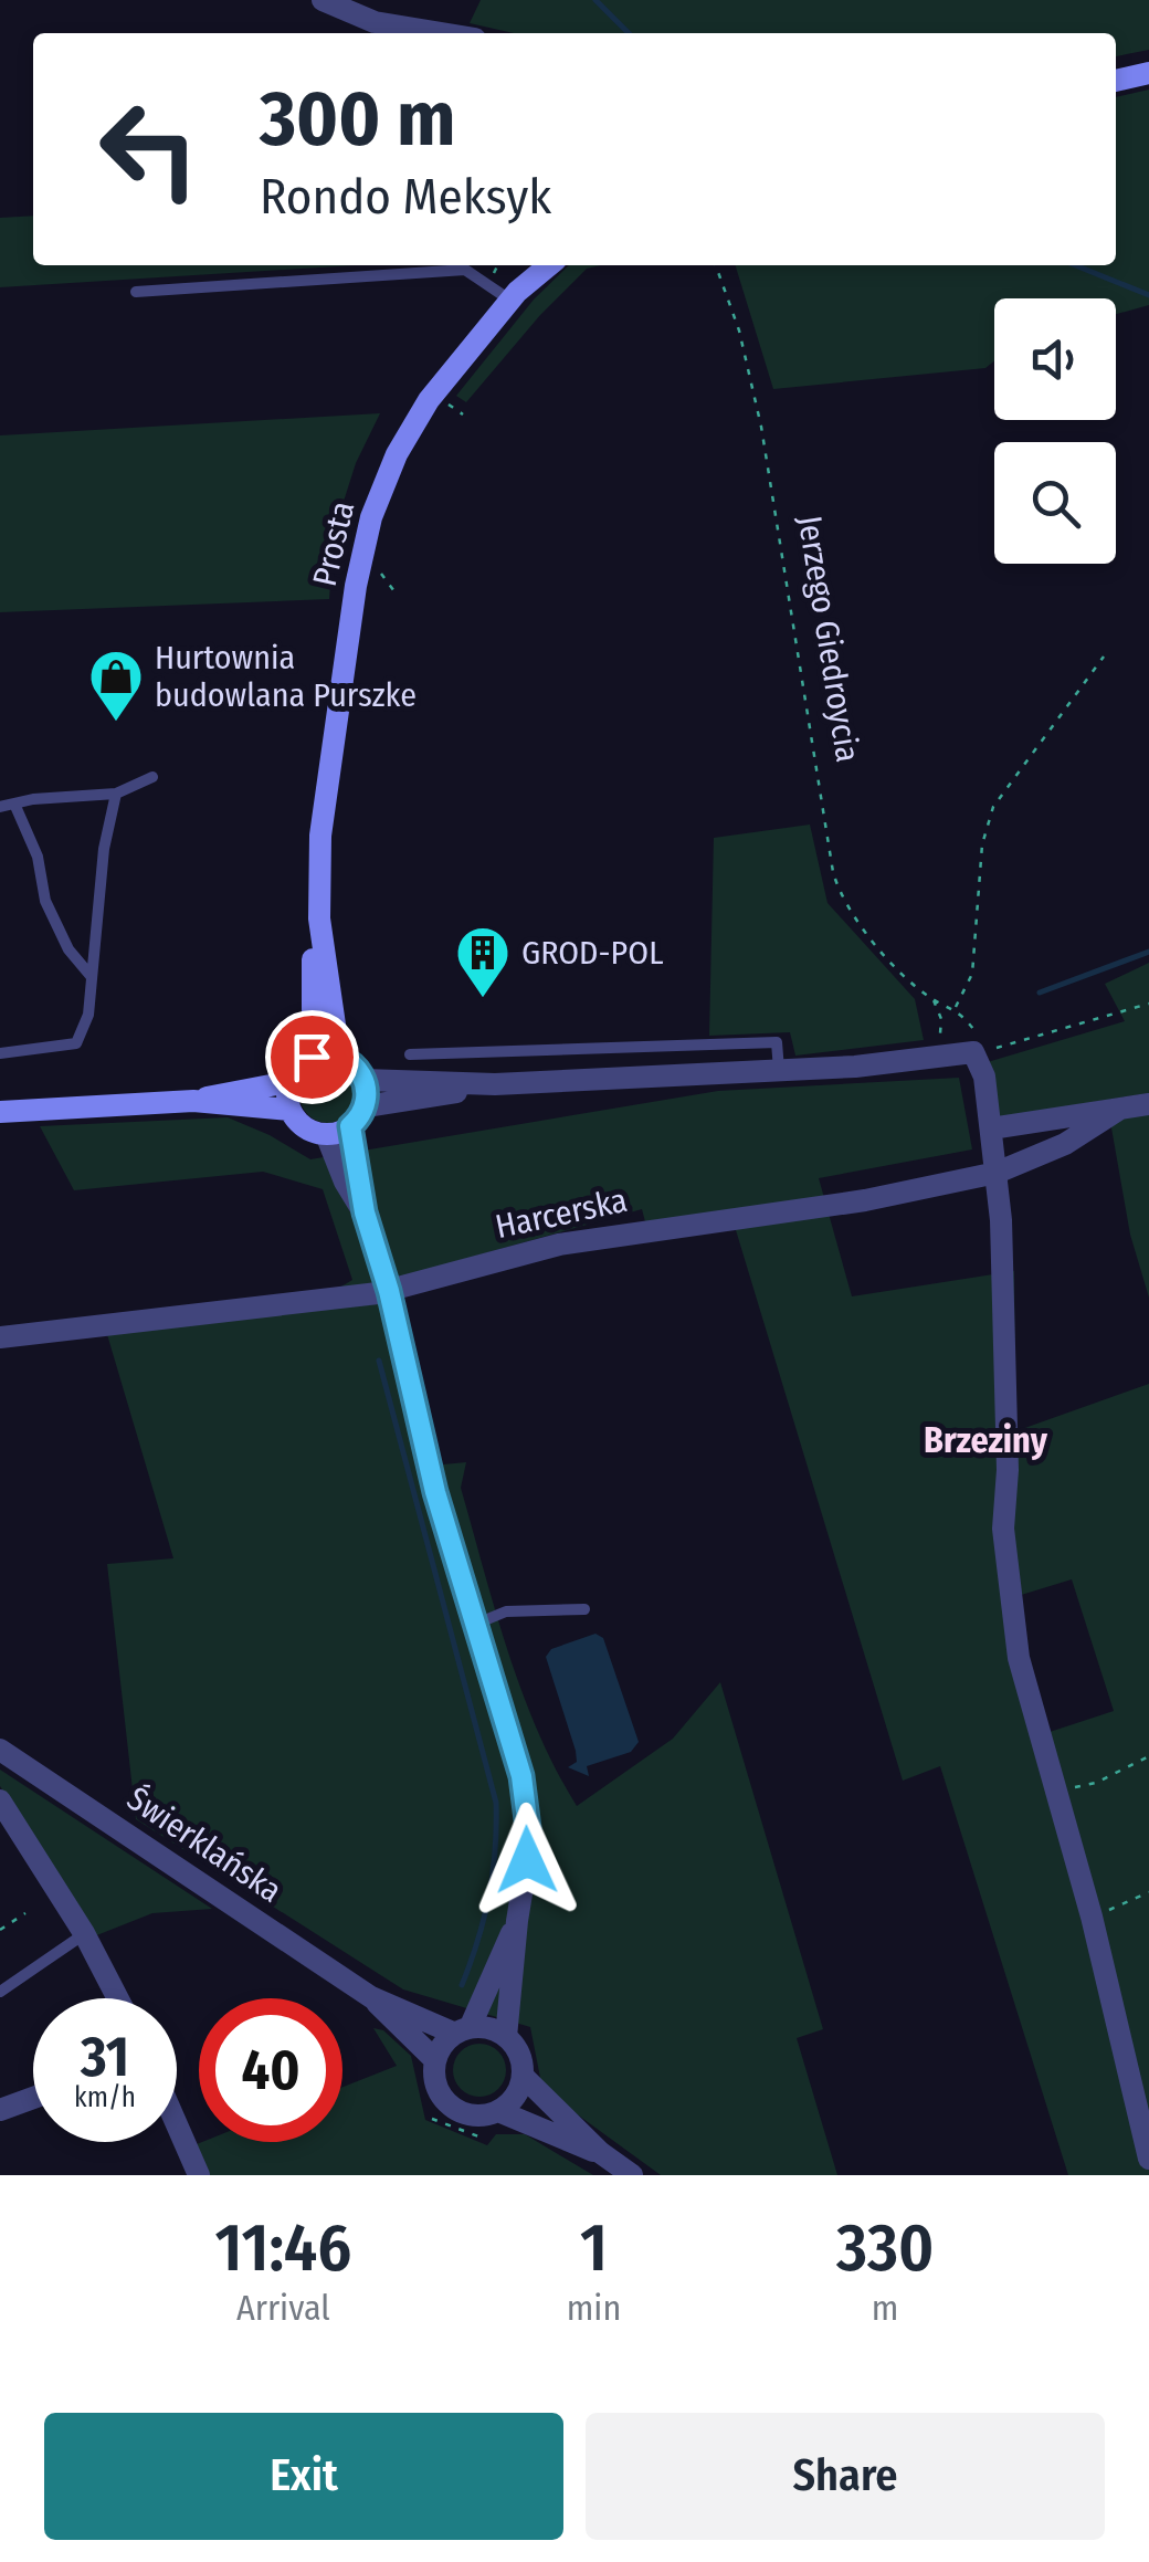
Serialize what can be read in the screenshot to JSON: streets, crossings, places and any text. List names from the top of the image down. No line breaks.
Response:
{"streets":{"main road":["Prosta"],"street":["Harcerska","Świerklańska"],"path":["Jerzego Giedroycia"]},"districts":["Brzeziny"],"places":{"shop":["Hurtownia budowlana Purszke"],"building":["GROD-POL"]},"page":{"turn":["300 m","Rondo Meksyk"],"speed":"31 km/h","limit":"40","eta":["11:46","Arrival","1","min","330","m"],"buttons":["Exit","Share"]}}
